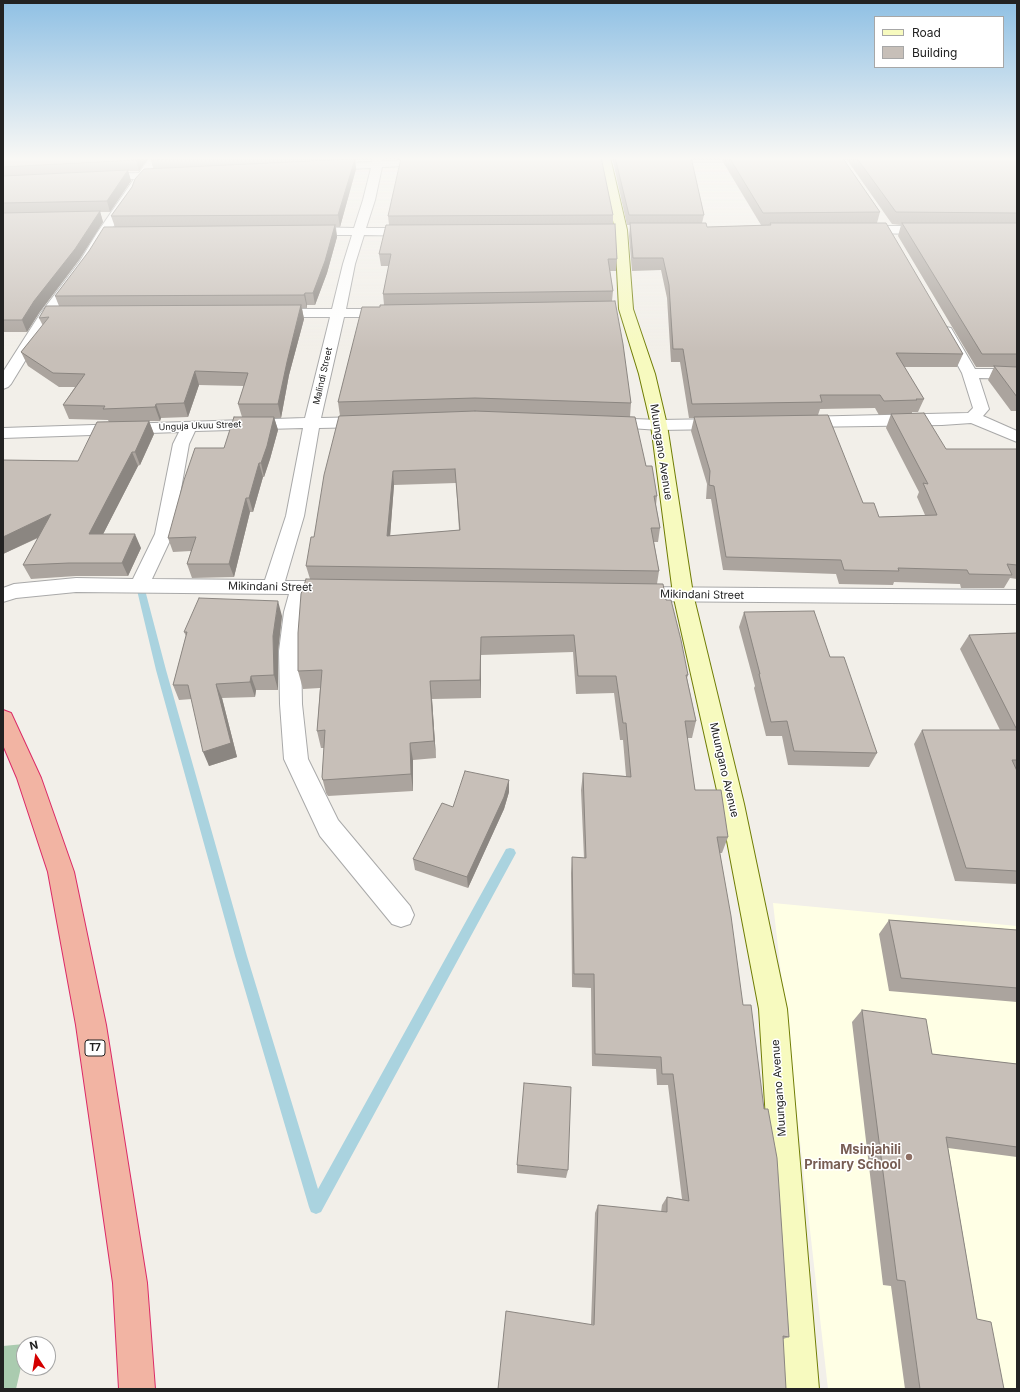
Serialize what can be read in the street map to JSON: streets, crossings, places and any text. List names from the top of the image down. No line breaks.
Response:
{"streets":{"highway":["T7"],"main road":["Muungano Avenue"],"street":["Malindi Street","Unguja Ukuu Street","Mikindani Street"]},"crossings":[["Malindi Street","Unguja Ukuu Street"],["Malindi Street","Mikindani Street"],["Muungano Avenue","Mikindani Street"]],"places":["Msinjahili Primary School"],"legend":["Road","Building"],"north":"top"}
